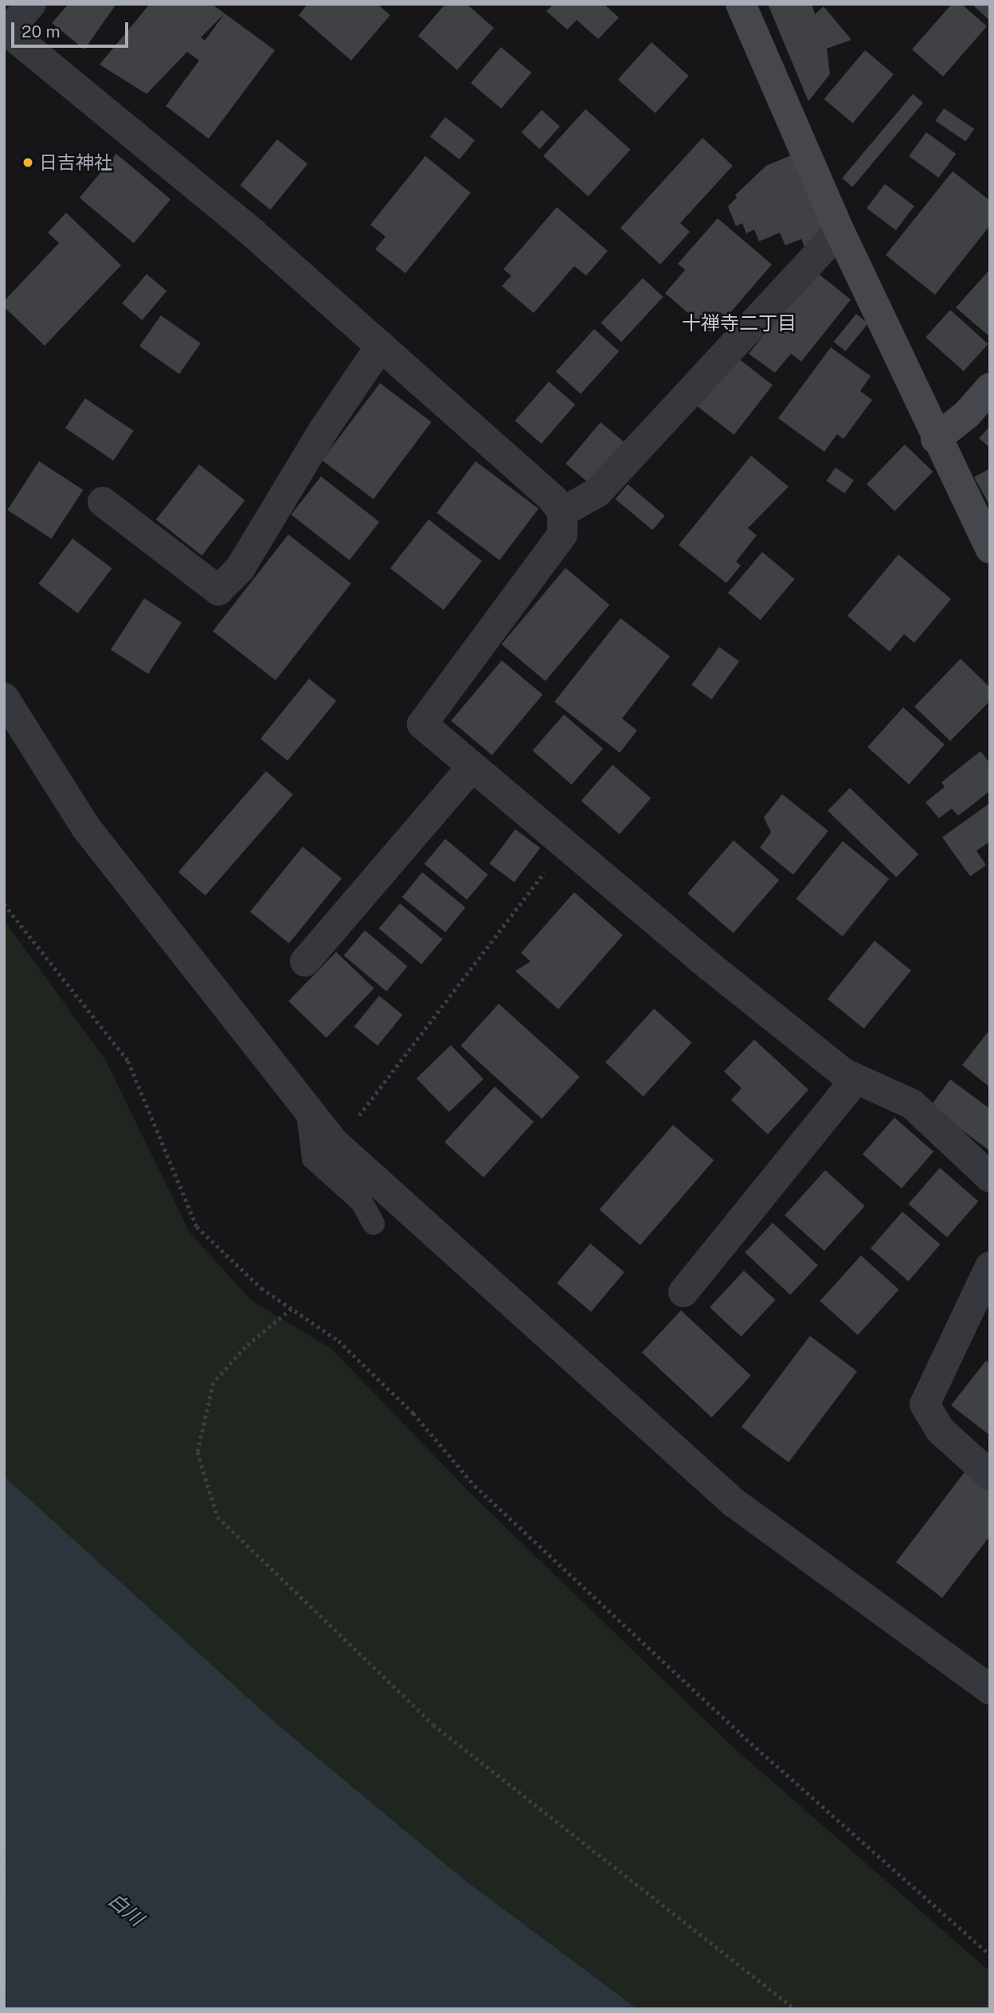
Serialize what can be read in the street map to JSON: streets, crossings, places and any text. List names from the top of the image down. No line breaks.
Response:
{"districts":["十禅寺二丁目"],"water":["白川"],"places":["日吉神社"],"scale_bar":"20 m"}
